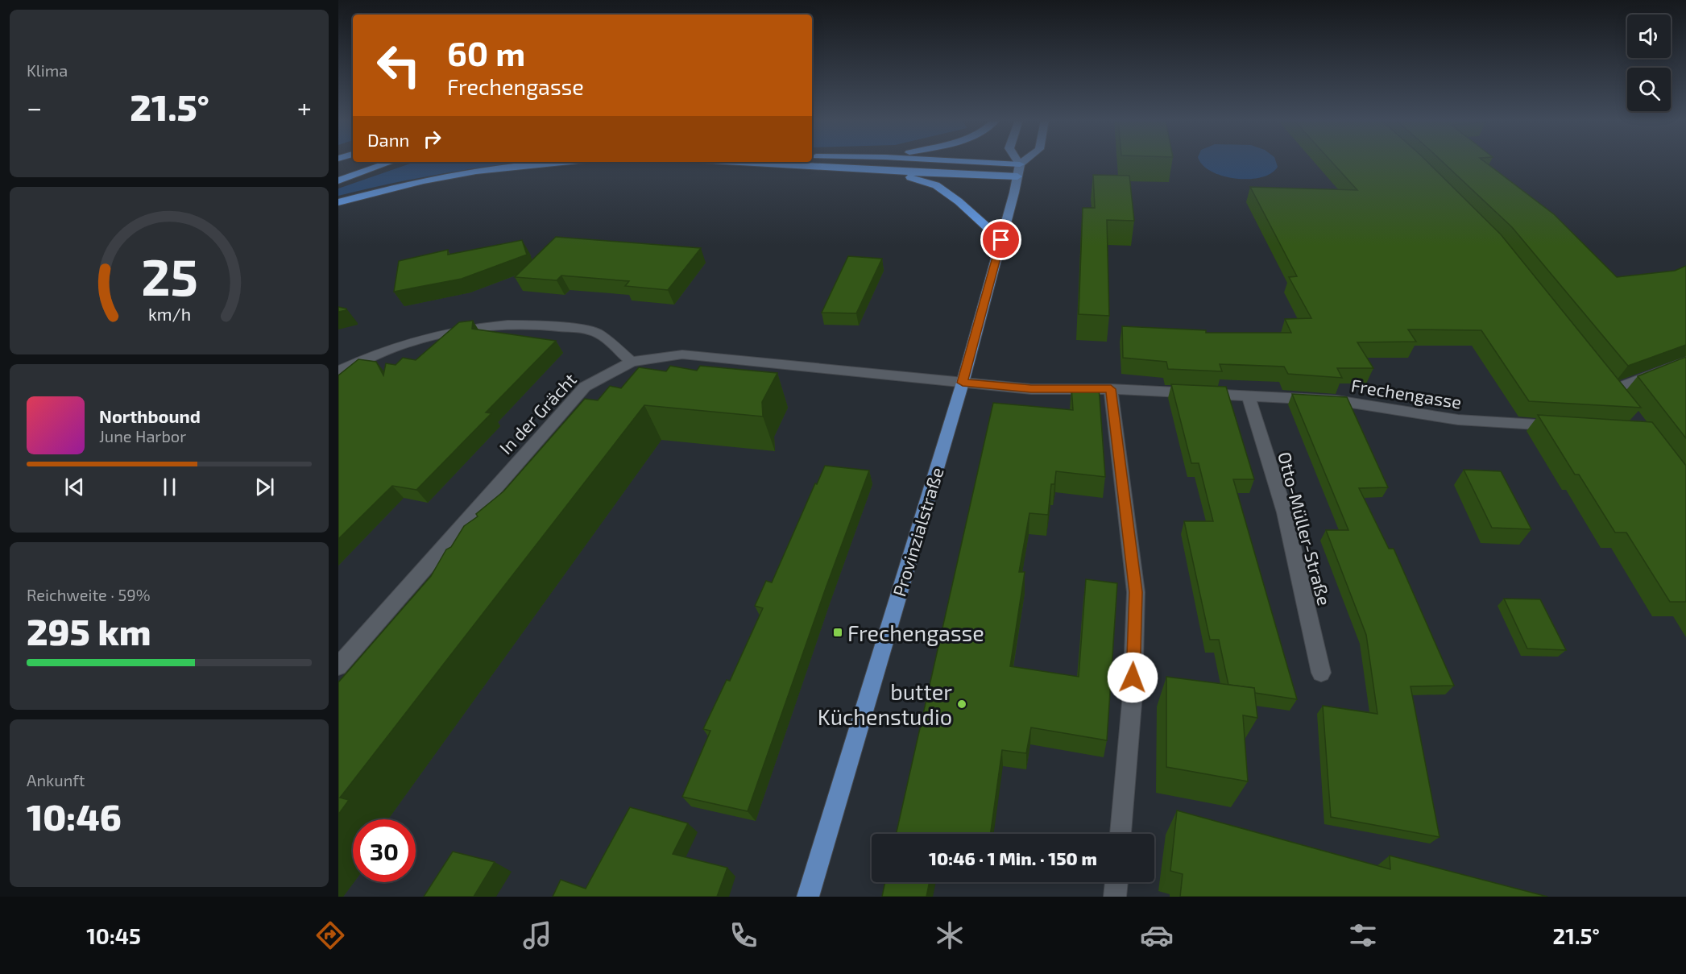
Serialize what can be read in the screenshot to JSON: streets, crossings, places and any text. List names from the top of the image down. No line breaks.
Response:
{"streets":{"main road":["Provinzialstraße"],"street":["Frechengasse","In der Grächt","Otto-Müller-Straße"]},"crossings":[["Frechengasse","In der Grächt"],["Frechengasse","Otto-Müller-Straße"],["Frechengasse","Provinzialstraße"],["In der Grächt","Provinzialstraße"]],"places":{"transit":["Frechengasse"],"other":["butter Küchenstudio"]},"page":{"tile":["Klima",["Reichweite · 59%","295 km"],["Ankunft","10:46"]],"turn":["60 m","Frechengasse"],"heat":["−","21.5°","+"],"then":"Dann","song":["Northbound","June Harbor"],"limit":"30","trip":"10:46 · 1 Min. · 150 m","tabs":["10:45","21.5°"],"gauge":["25","km/h"]}}
